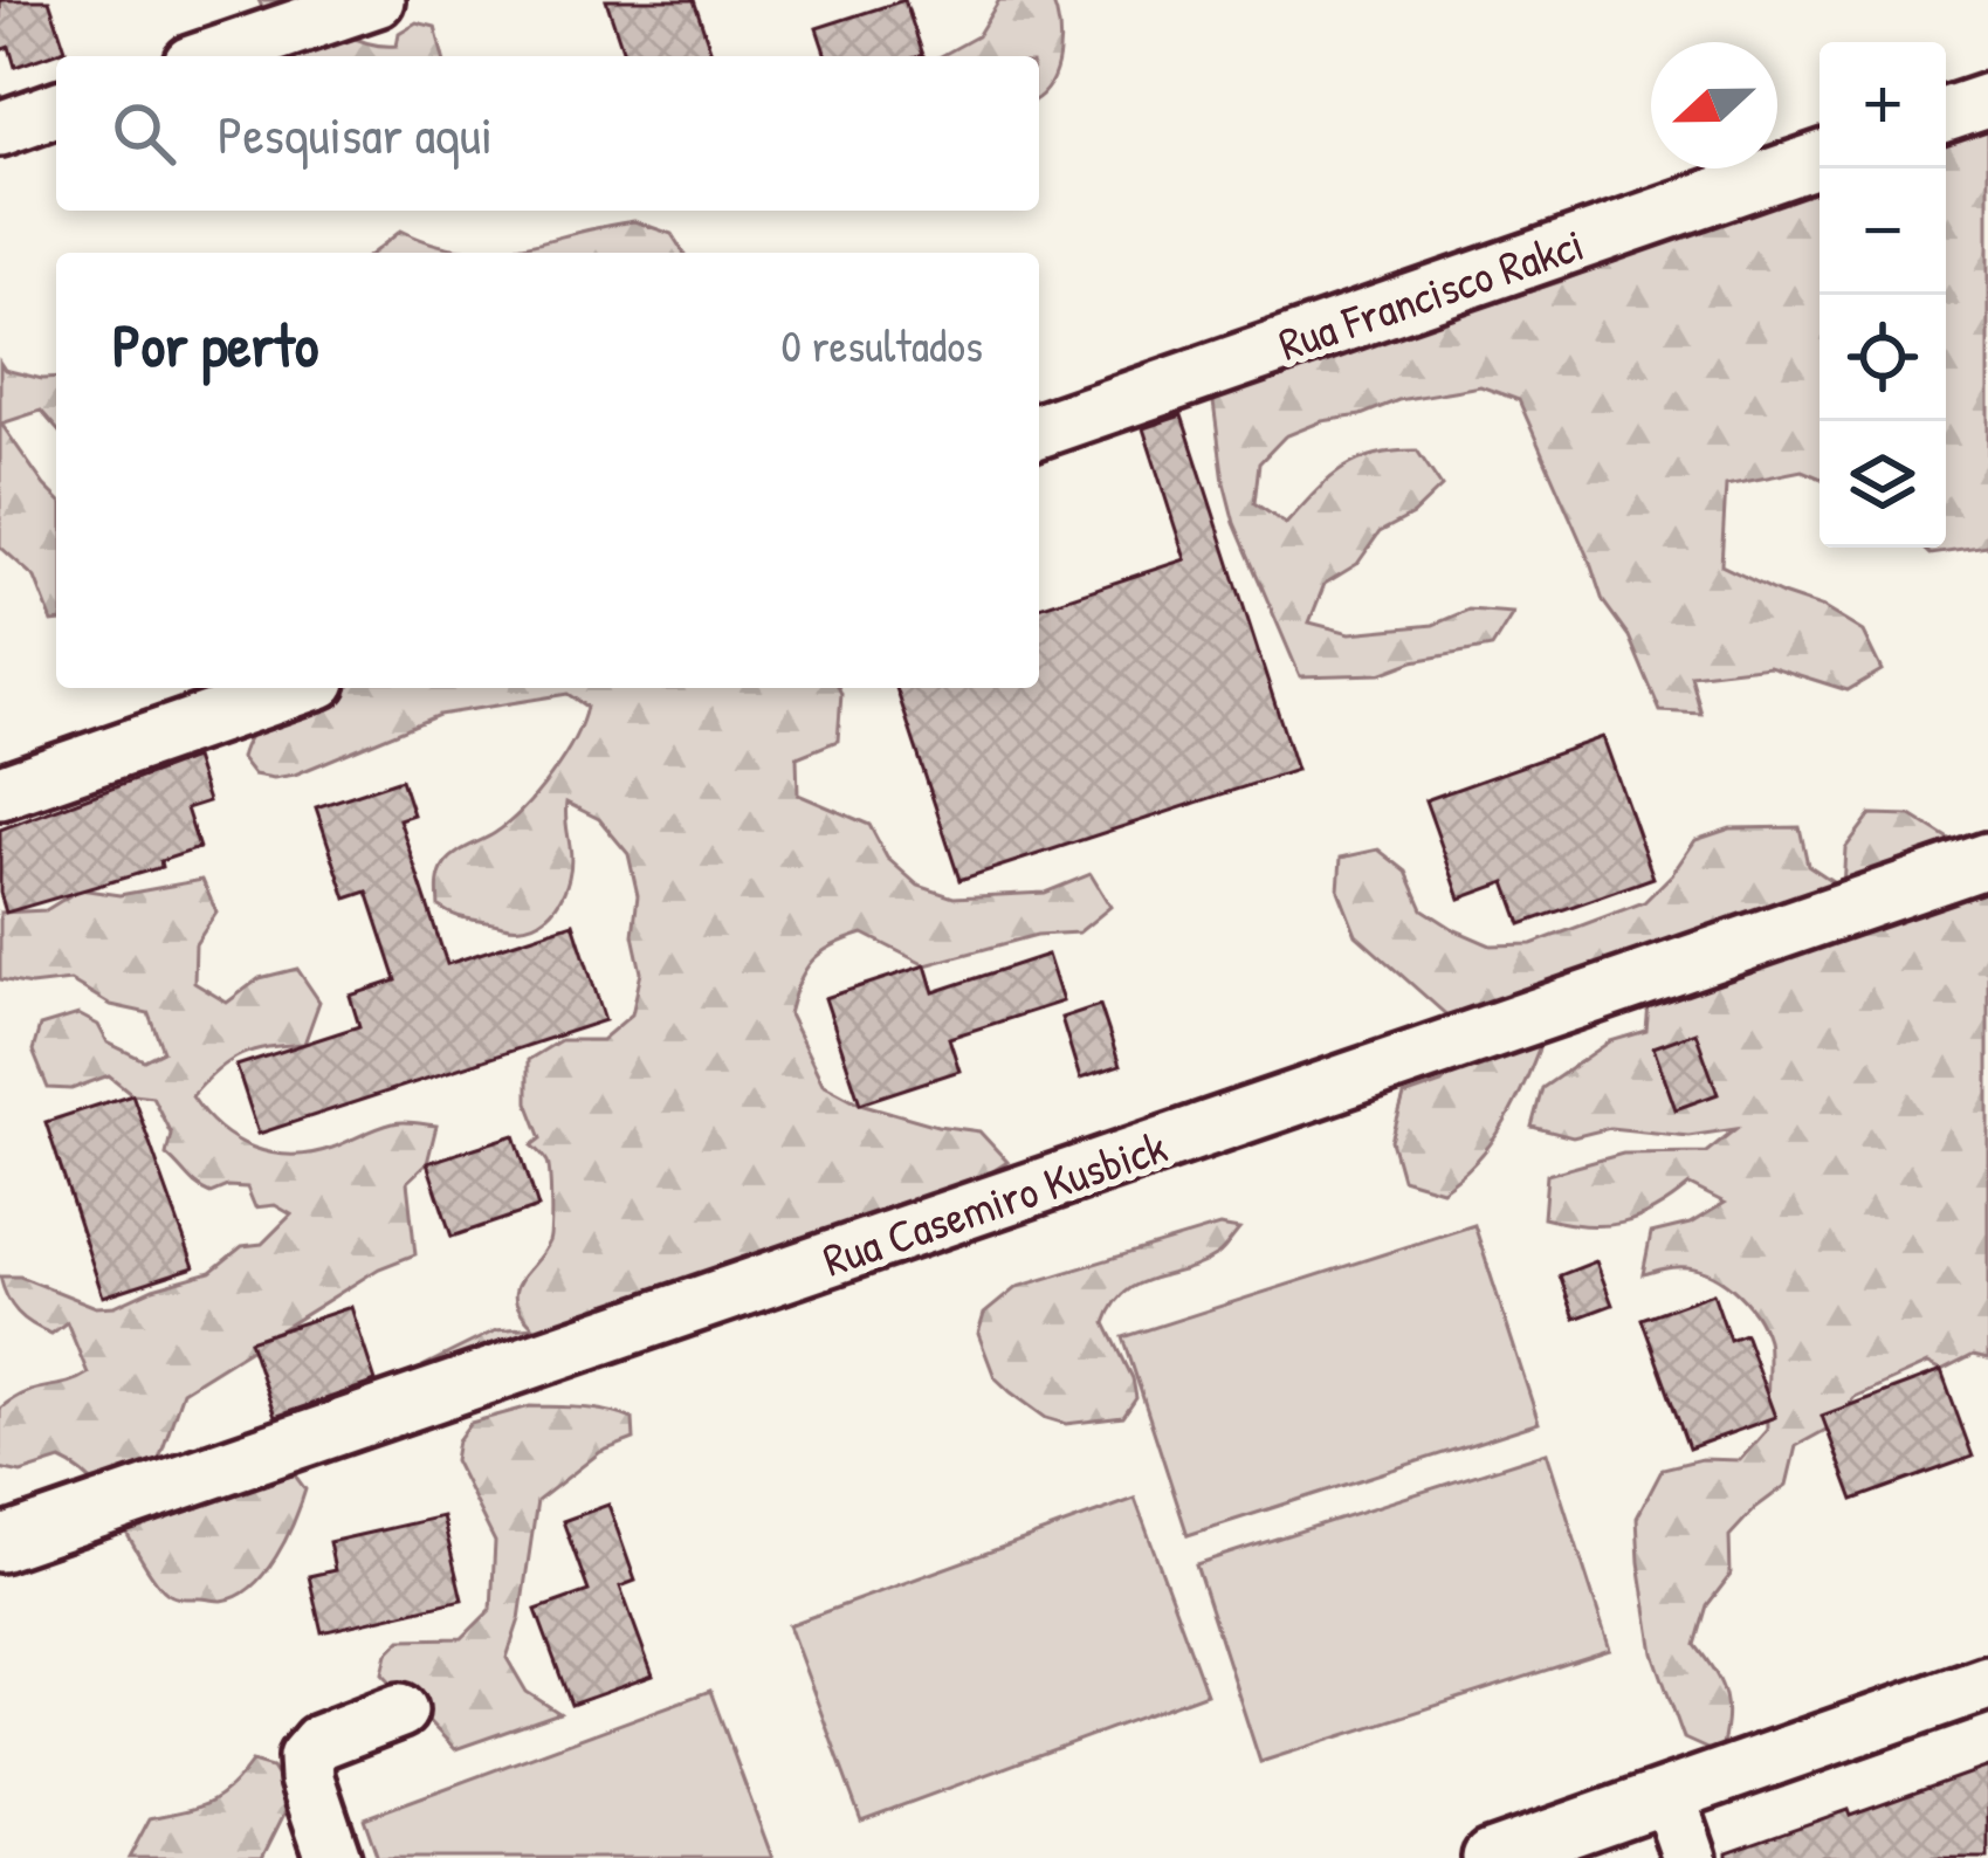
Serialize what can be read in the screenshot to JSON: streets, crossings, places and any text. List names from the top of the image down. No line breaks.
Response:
{"streets":{"street":["Rua Francisco Rakci","Rua Casemiro Kusbick"]},"north":"left","page":{"map_buttons":["+","−"],"search":"Pesquisar aqui","heading":["Por perto","0 resultados"]}}
